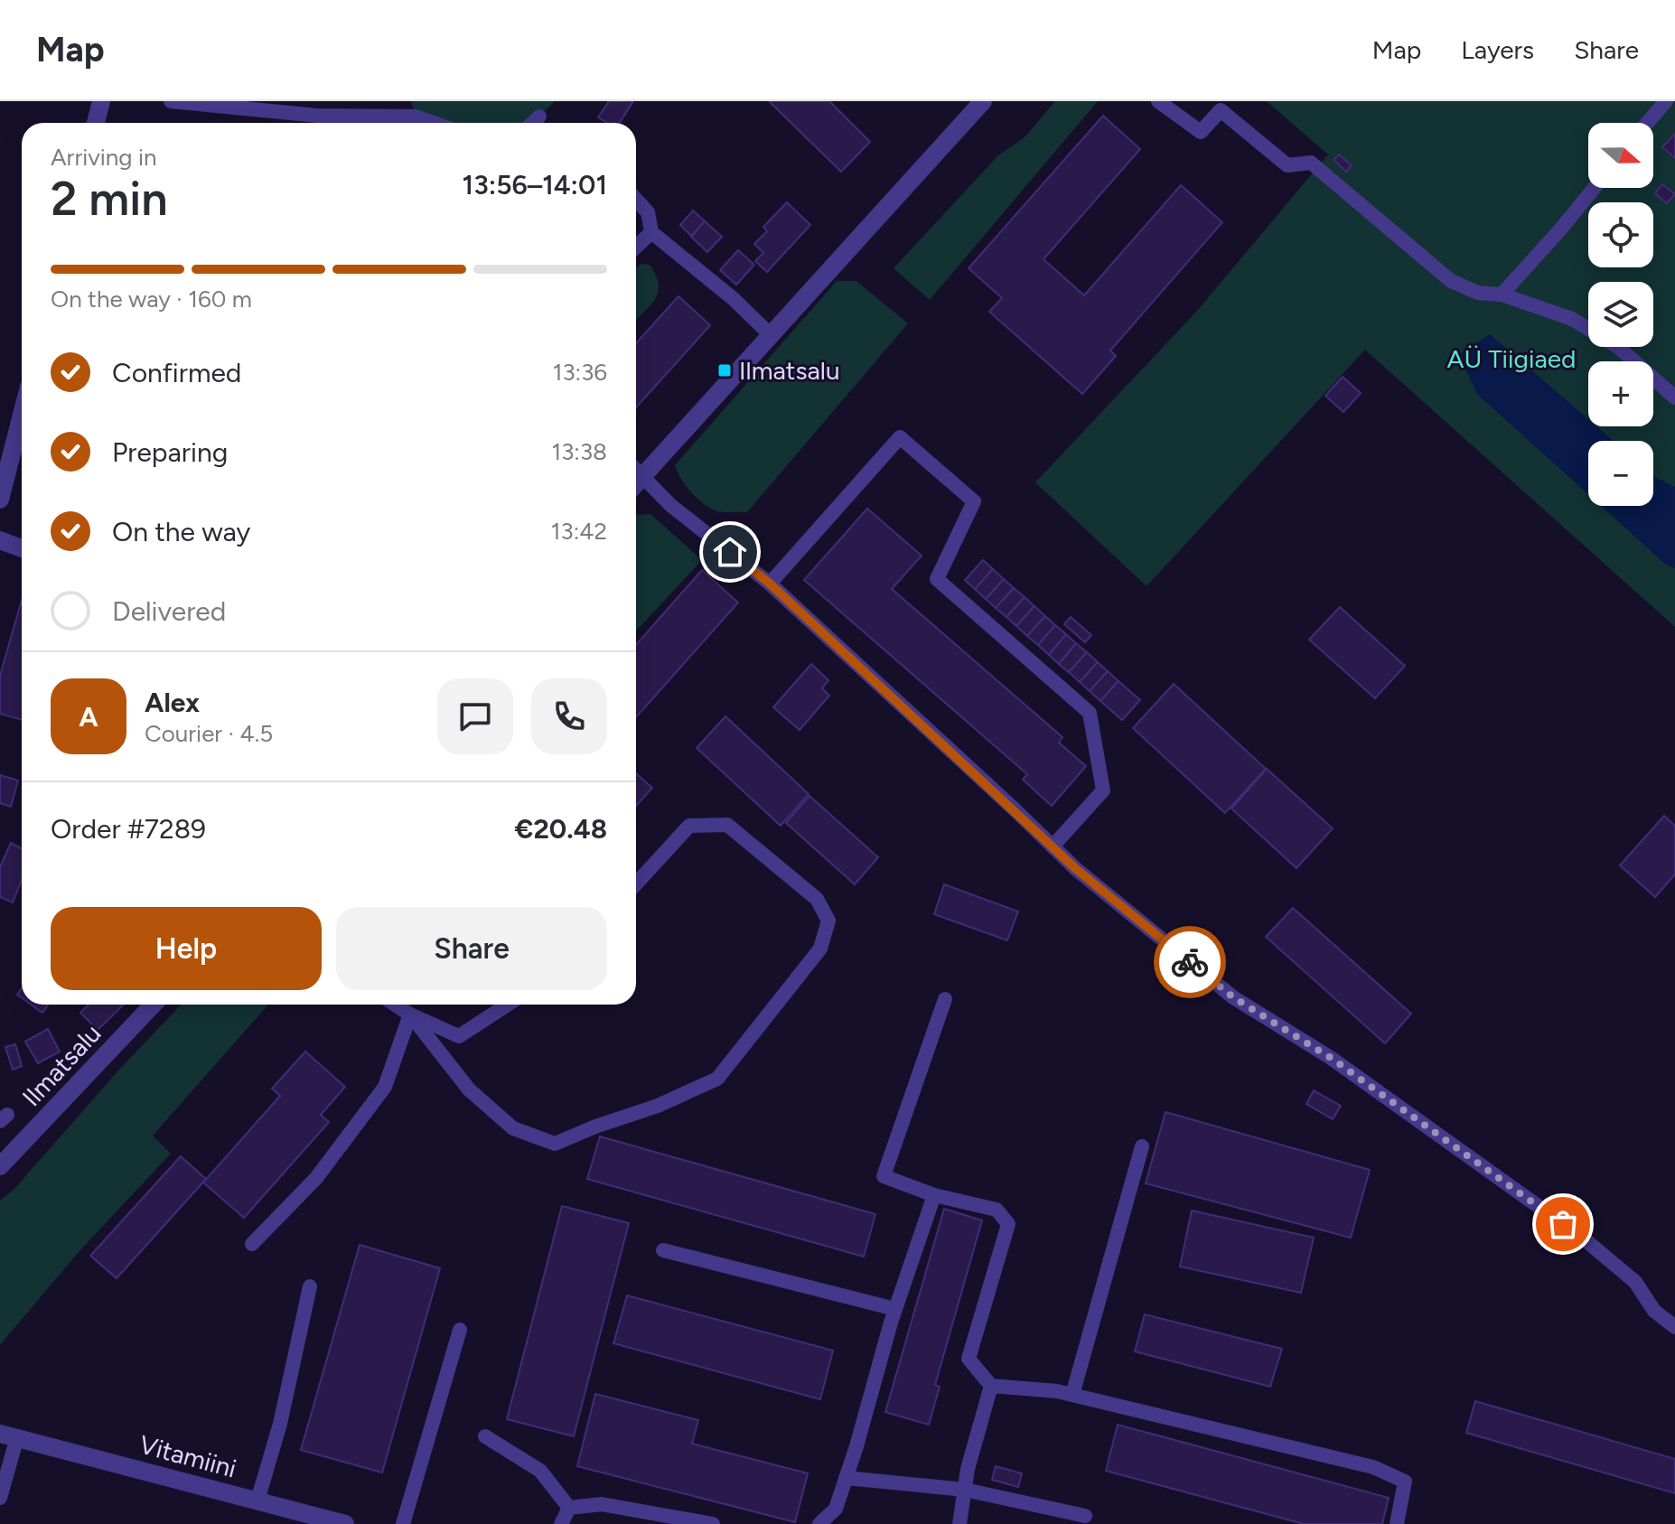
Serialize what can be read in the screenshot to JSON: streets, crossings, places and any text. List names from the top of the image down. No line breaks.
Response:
{"streets":{"street":["Ilmatsalu","Vitamiini"]},"parks":["AÜ Tiigiaed"],"places":{"transit":["Ilmatsalu"]},"north":"right","page":{"header":"Map","nav":["Map","Layers","Share"],"map_buttons":["+","−"],"heading":["2 min","Arriving in","13:56–14:01"],"panel":["Alex","Courier · 4.5","Order #7289","€20.48"],"bar":"On the way · 160 m","list":[["Confirmed","13:36"],["Preparing","13:38"],["On the way","13:42"],"Delivered"],"round":"A","buttons":["Help","Share"]}}
